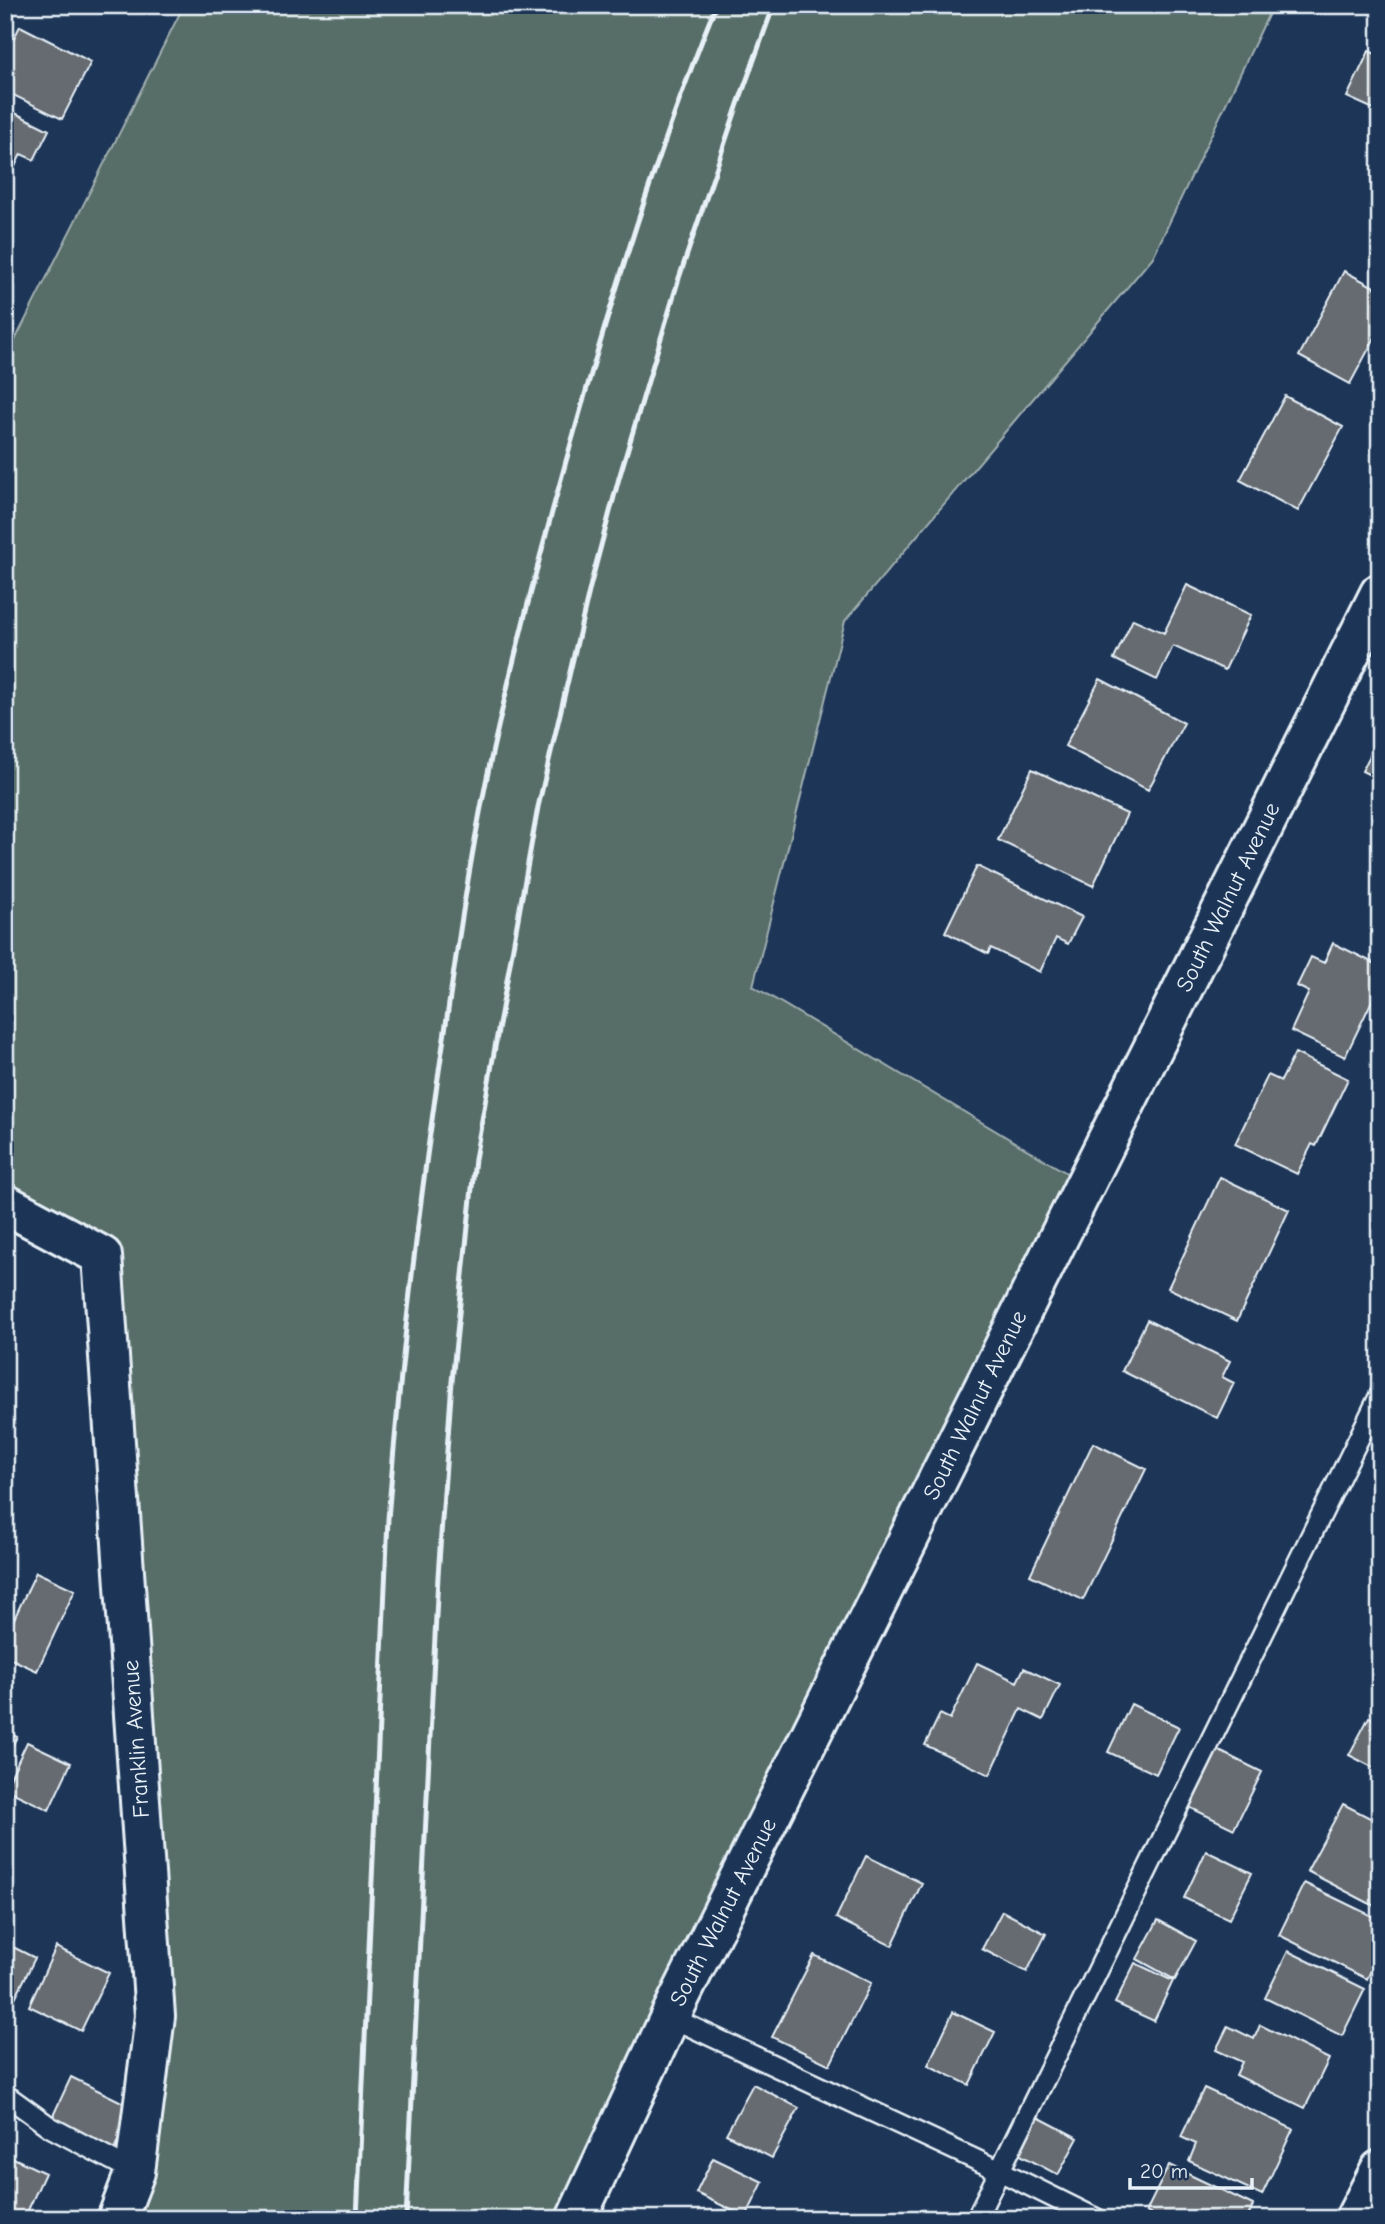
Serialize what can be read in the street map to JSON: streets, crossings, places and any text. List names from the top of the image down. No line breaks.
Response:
{"streets":{"street":["South Walnut Avenue","Franklin Avenue"]},"scale_bar":"20 m"}
